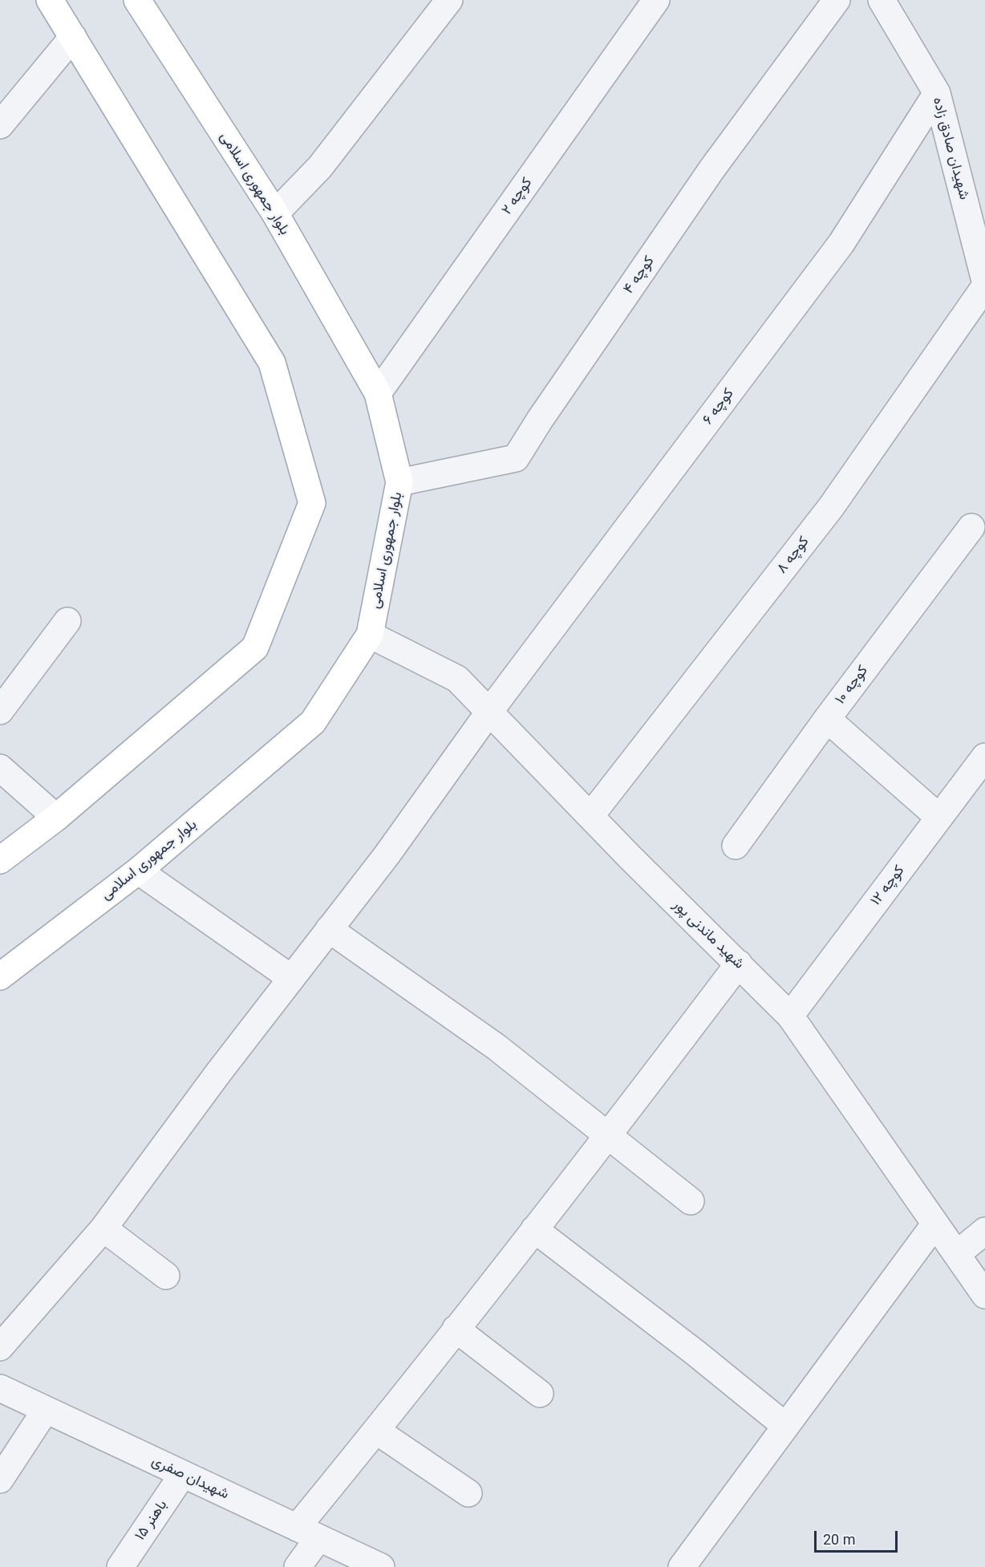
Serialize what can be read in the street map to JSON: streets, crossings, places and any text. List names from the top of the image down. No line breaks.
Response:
{"streets":{"main road":["بلوار جمهوری اسلامی"],"street":["شهیدان صادق زاده","کوچه ۲","کوچه ۴","کوچه ۶","کوچه ۸","کوچه ۱۰","کوچه ۱۲","شهید ماندنی پور","شهیدان صفری","باهنر ۱۵"]},"crossings":[["شهیدان صادق زاده","کوچه ۶"],["بلوار جمهوری اسلامی","کوچه ۲"],["بلوار جمهوری اسلامی","کوچه ۴"],["بلوار جمهوری اسلامی","شهید ماندنی پور"],["کوچه ۶","شهید ماندنی پور"],["کوچه ۸","شهید ماندنی پور"],["کوچه ۱۲","شهید ماندنی پور"],["شهیدان صفری","باهنر ۱۵"]],"scale_bar":"20 m"}
